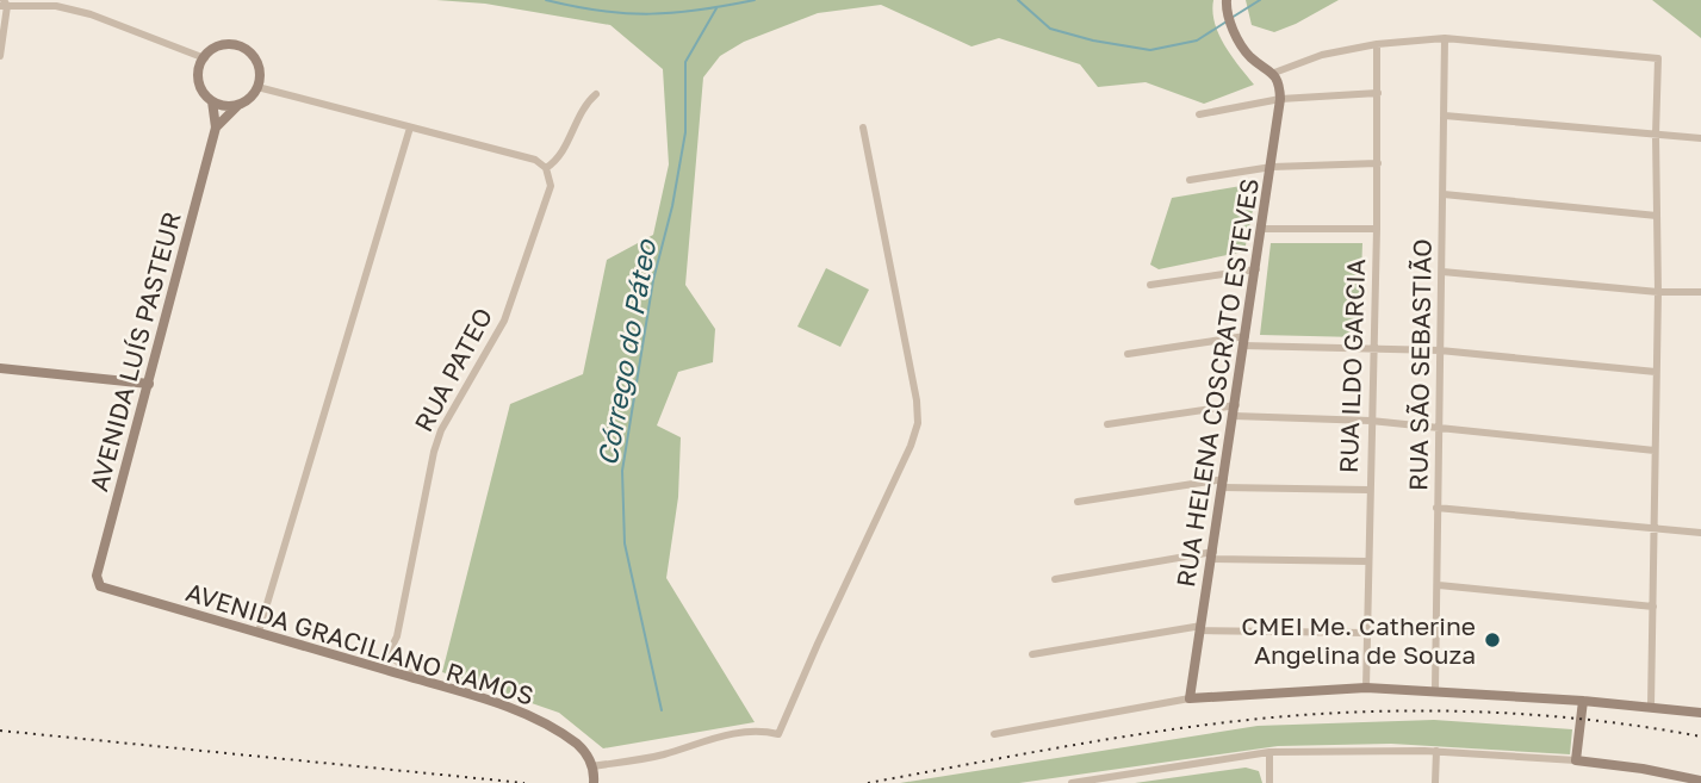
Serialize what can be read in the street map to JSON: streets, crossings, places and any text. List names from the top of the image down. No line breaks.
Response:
{"streets":{"street":["AVENIDA LUÍS PASTEUR","RUA SÃO SEBASTIÃO","RUA ILDO GARCIA","RUA PATEO","RUA HELENA COSCRATO ESTEVES","AVENIDA GRACILIANO RAMOS"]},"crossings":[["AVENIDA LUÍS PASTEUR","AVENIDA GRACILIANO RAMOS"],["RUA PATEO","AVENIDA GRACILIANO RAMOS"]],"water":["Córrego do Páteo"],"places":["CMEI Me. Catherine Angelina de Souza"]}
